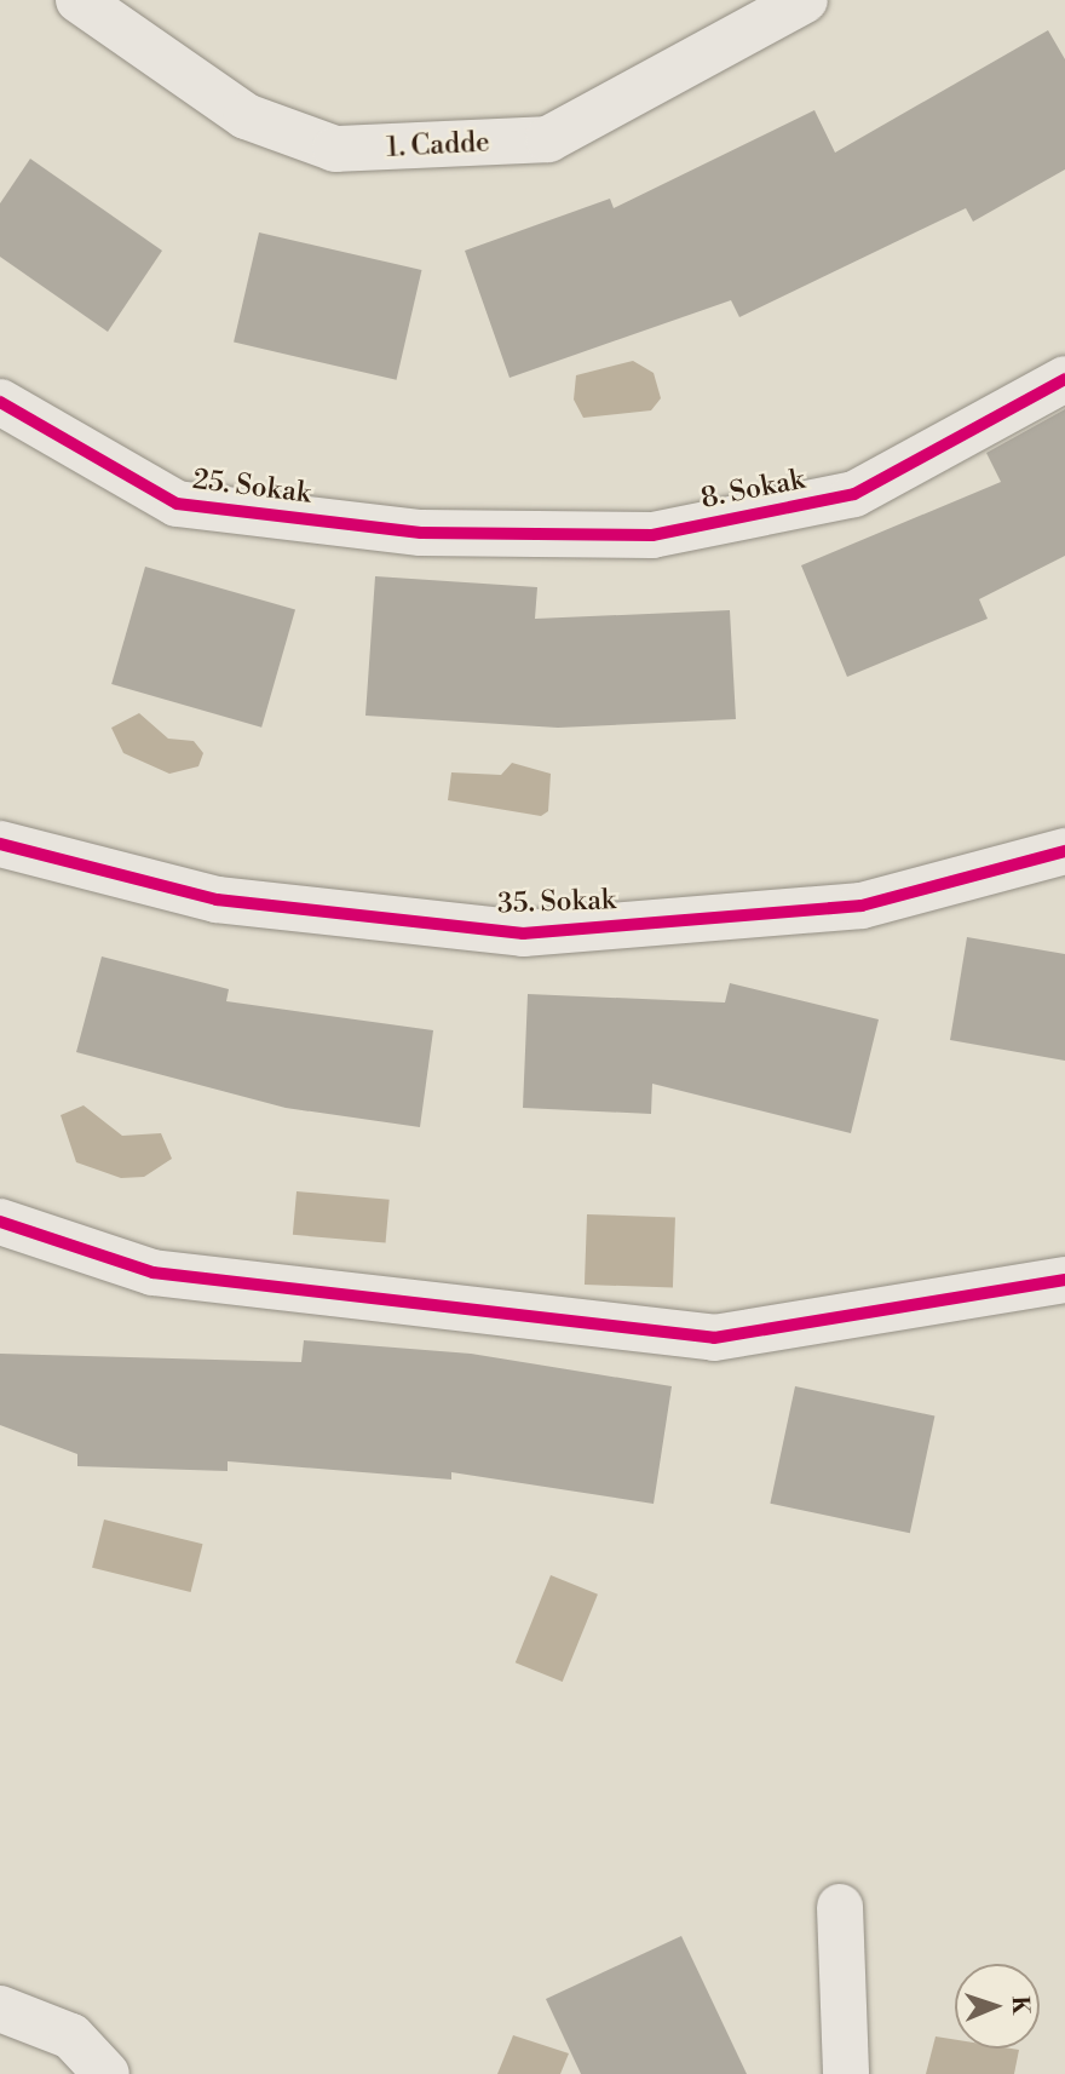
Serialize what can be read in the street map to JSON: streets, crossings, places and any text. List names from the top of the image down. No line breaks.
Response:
{"streets":{"street":["1. Cadde","25. Sokak","8. Sokak","35. Sokak"]},"crossings":[["25. Sokak","8. Sokak"]],"north":"right"}
